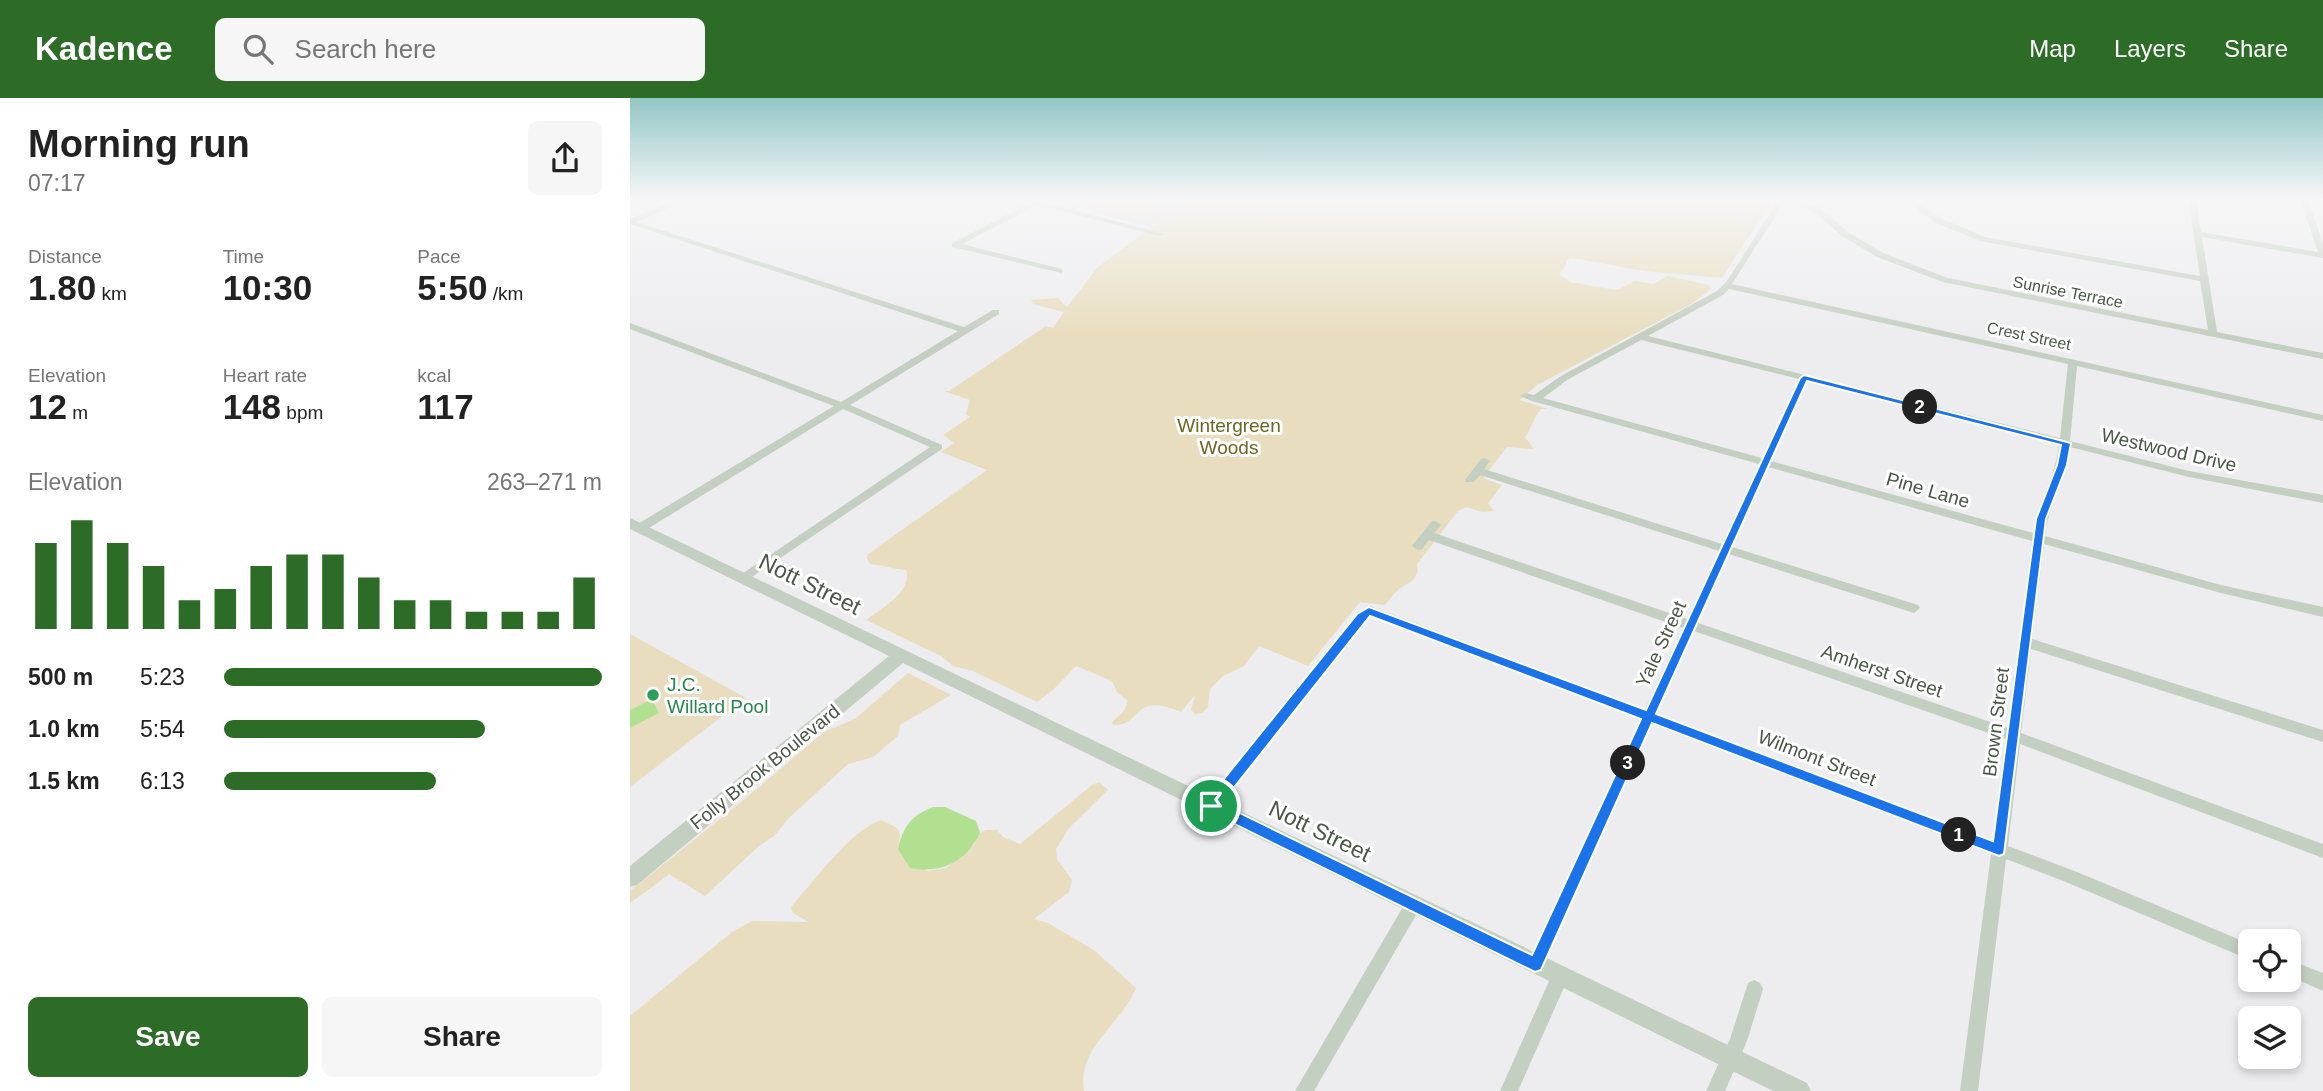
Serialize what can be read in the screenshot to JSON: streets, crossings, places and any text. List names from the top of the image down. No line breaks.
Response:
{"streets":{"street":["Sunrise Terrace","Crest Street","Westwood Drive","Pine Lane","Nott Street","Yale Street","Amherst Street","Brown Street","Wilmont Street","Folly Brook Boulevard"]},"crossings":[["Crest Street","Brown Street"],["Westwood Drive","Yale Street"],["Westwood Drive","Brown Street"],["Pine Lane","Yale Street"],["Pine Lane","Brown Street"],["Nott Street","Yale Street"],["Nott Street","Wilmont Street"],["Nott Street","Folly Brook Boulevard"],["Yale Street","Amherst Street"],["Yale Street","Wilmont Street"],["Amherst Street","Brown Street"],["Brown Street","Wilmont Street"]],"parks":["Wintergreen Woods"],"places":["J.C. Willard Pool"],"page":{"header":"Kadence","search":"Search here","nav":["Map","Layers","Share"],"heading":["Morning run","07:17"],"stats":[["Distance","1.80 km"],["Time","10:30"],["Pace","5:50 /km"],["Elevation","12 m"],["Heart rate","148 bpm"],["kcal","117"]],"pins":["2","3","1"],"chart":["Elevation","263–271 m"],"list":[{"name":"500 m","note":"5:23"},{"name":"1.0 km","note":"5:54"},{"name":"1.5 km","note":"6:13"}],"buttons":["Save","Share"]}}
